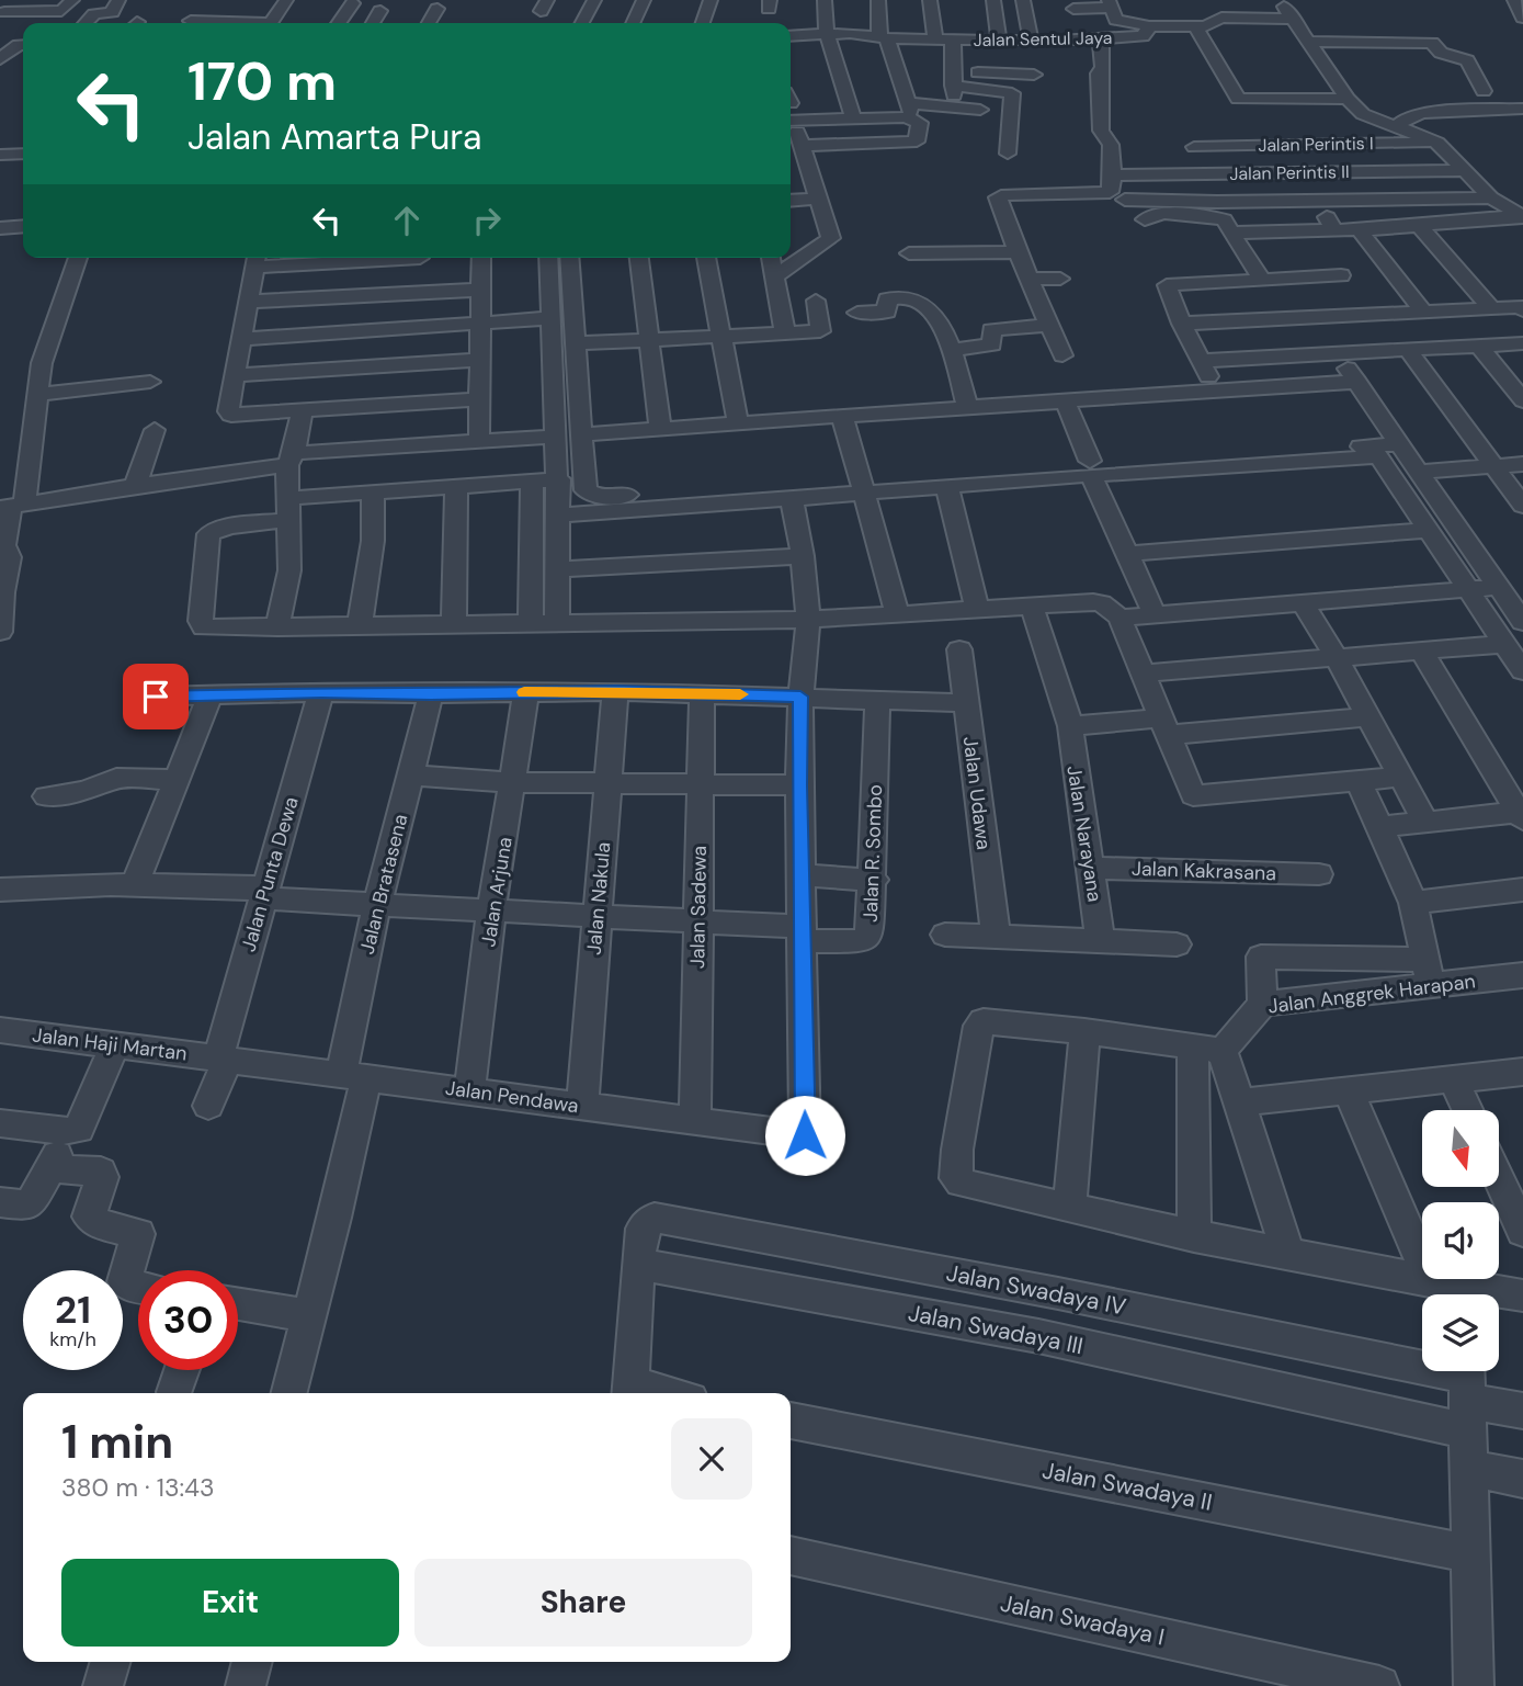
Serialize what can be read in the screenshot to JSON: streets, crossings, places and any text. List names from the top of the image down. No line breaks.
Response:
{"streets":{"street":["Jalan Sentul Jaya","Jalan Perintis I","Jalan Perintis II","Jalan Udawa","Jalan Narayana","Jalan R. Sombo","Jalan Kakrasana","Jalan Punta Dewa","Jalan Bratasena","Jalan Arjuna","Jalan Nakula","Jalan Sadewa","Jalan Anggrek Harapan","Jalan Haji Martan","Jalan Pendawa","Jalan Swadaya IV","Jalan Swadaya III","Jalan Swadaya II","Jalan Swadaya I"]},"crossings":[["Jalan Narayana","Jalan Kakrasana"],["Jalan R. Sombo","Jalan Pendawa"],["Jalan Punta Dewa","Jalan Haji Martan"],["Jalan Punta Dewa","Jalan Pendawa"],["Jalan Bratasena","Jalan Pendawa"],["Jalan Arjuna","Jalan Pendawa"],["Jalan Nakula","Jalan Pendawa"],["Jalan Sadewa","Jalan Pendawa"],["Jalan Haji Martan","Jalan Pendawa"],["Jalan Swadaya IV","Jalan Swadaya III"]],"north":"bottom","page":{"turn":["170 m","Jalan Amarta Pura"],"speed":"21 km/h","limit":"30","heading":["1 min","380 m · 13:43"],"buttons":["Exit","Share"]}}
